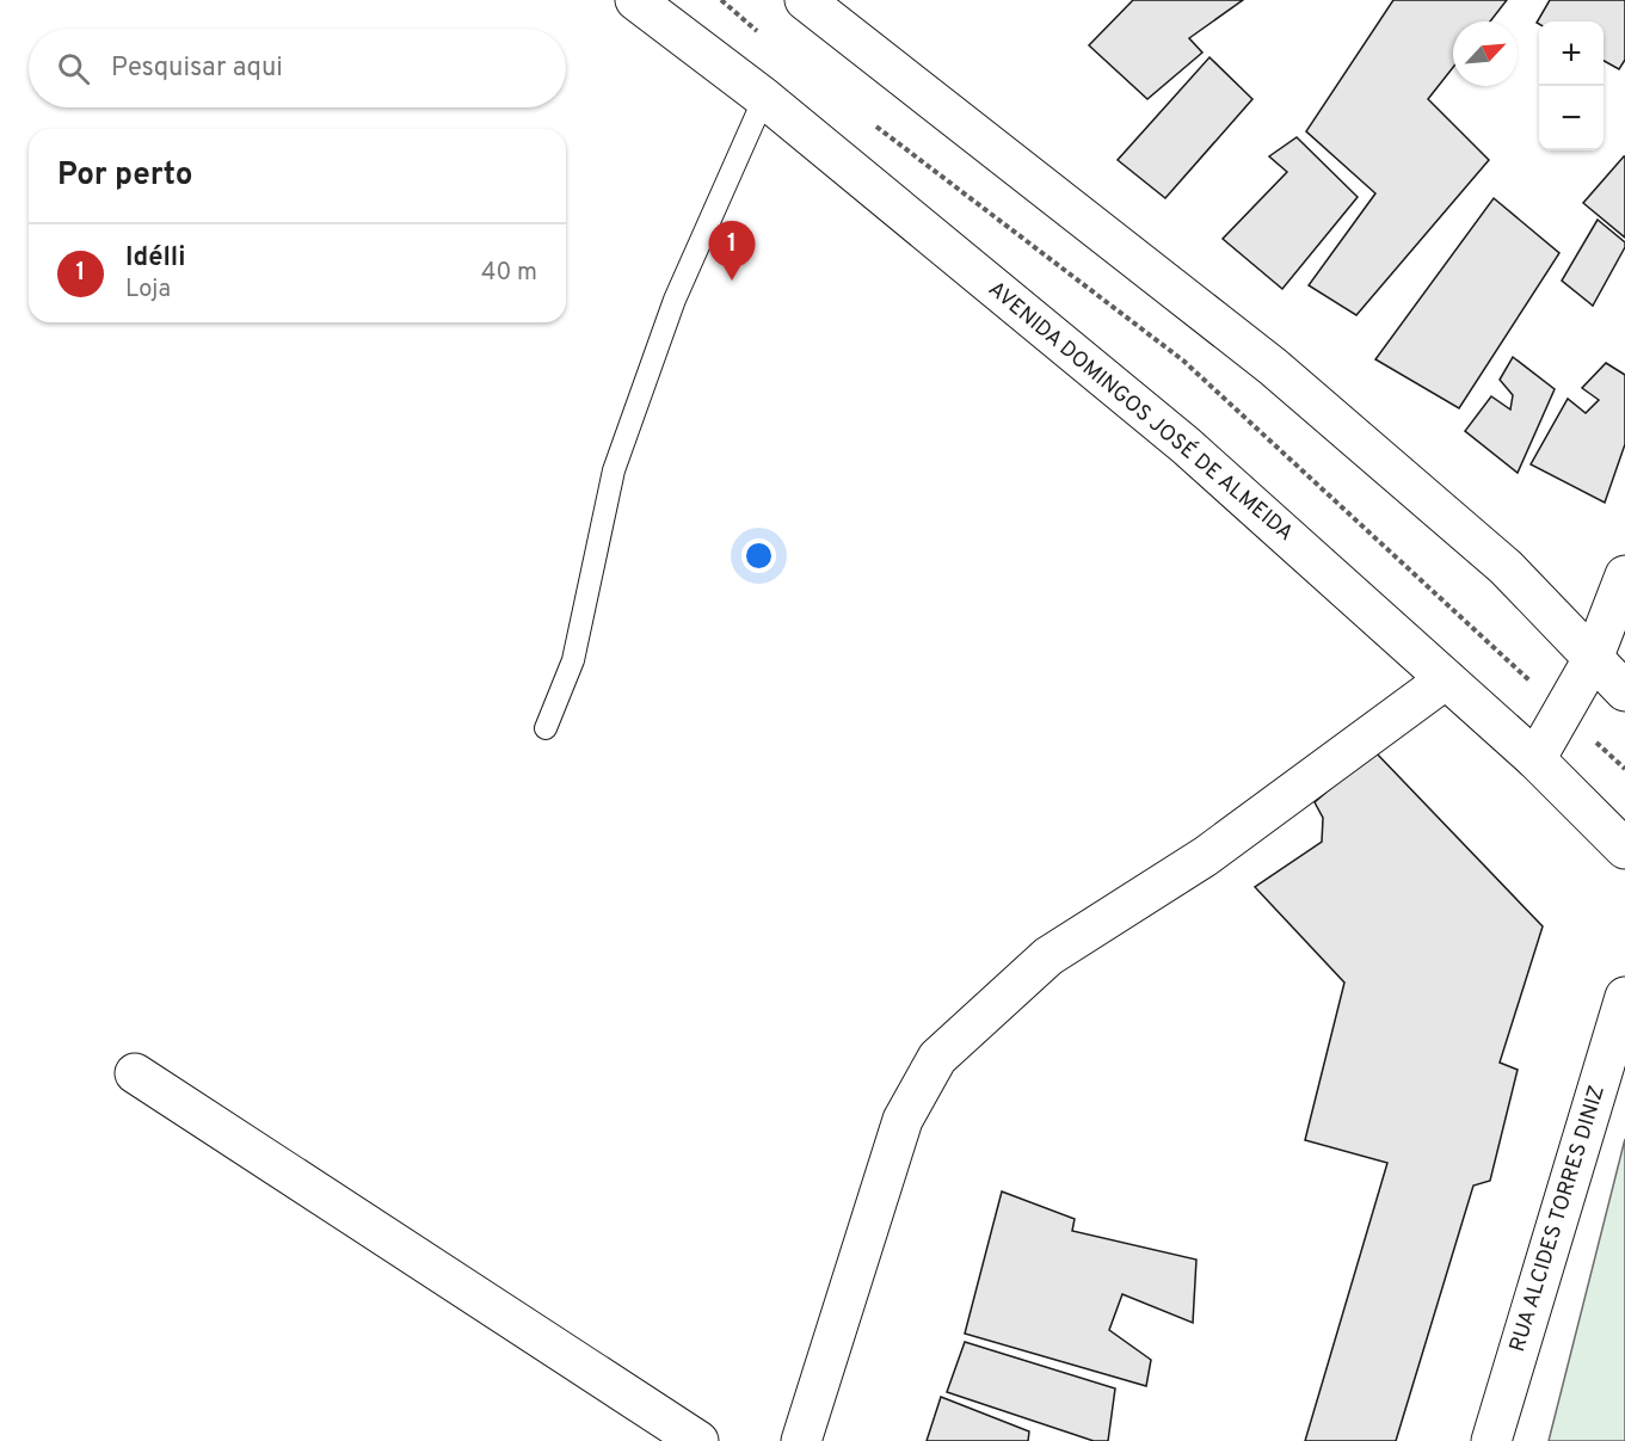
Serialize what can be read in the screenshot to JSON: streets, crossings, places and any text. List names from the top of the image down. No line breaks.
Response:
{"streets":{"street":["AVENIDA DOMINGOS JOSÉ DE ALMEIDA","RUA ALCIDES TORRES DINIZ"]},"north":"top right","page":{"map_buttons":["+","−"],"search":"Pesquisar aqui","heading":"Por perto","pins":"1","list":[{"mark":"1","name":"Idélli","note":"Loja","value":"40 m"}]}}
